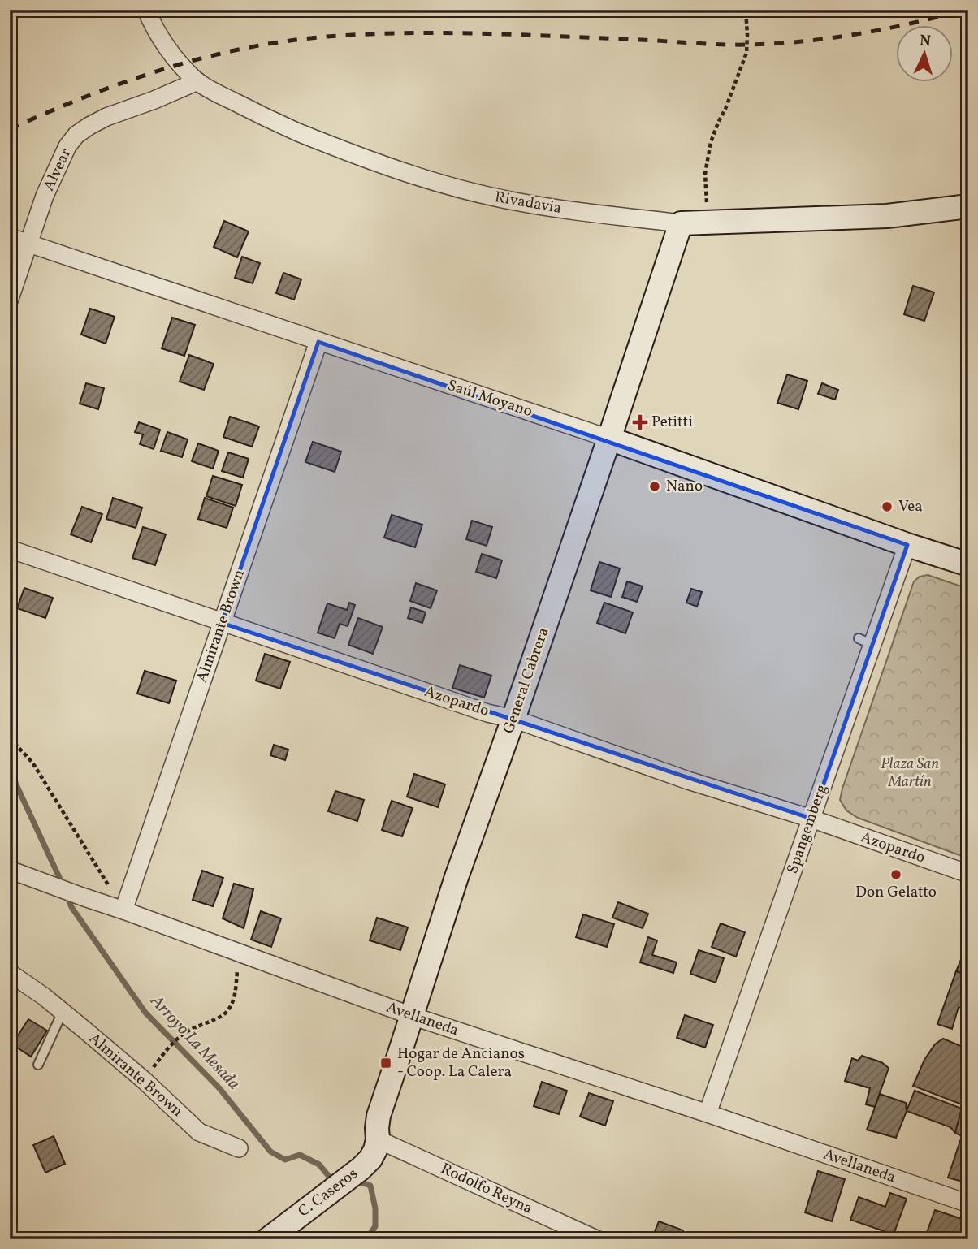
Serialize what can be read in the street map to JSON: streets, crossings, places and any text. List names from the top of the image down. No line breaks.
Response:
{"streets":{"street":["Alvear","Rivadavia","Saúl Moyano","Almirante Brown","General Cabrera","Azopardo","Spangemberg","Avellaneda","Rodolfo Reyna","C. Caseros"]},"crossings":[["Alvear","Rivadavia"],["Alvear","Saúl Moyano"],["Rivadavia","General Cabrera"],["Saúl Moyano","Almirante Brown"],["Saúl Moyano","General Cabrera"],["Saúl Moyano","Spangemberg"],["Almirante Brown","Azopardo"],["Almirante Brown","Avellaneda"],["General Cabrera","Azopardo"],["General Cabrera","Avellaneda"],["General Cabrera","Rodolfo Reyna"],["General Cabrera","C. Caseros"],["Azopardo","Spangemberg"],["Spangemberg","Avellaneda"],["Rodolfo Reyna","C. Caseros"]],"water":["Arroyo La Mesada"],"parks":["Plaza San Martín"],"places":{"health":["Petitti"],"other":["Nano","Vea","Don Gelatto"],"transit":["Hogar de Ancianos - Coop. La Calera"]},"north":"top"}
